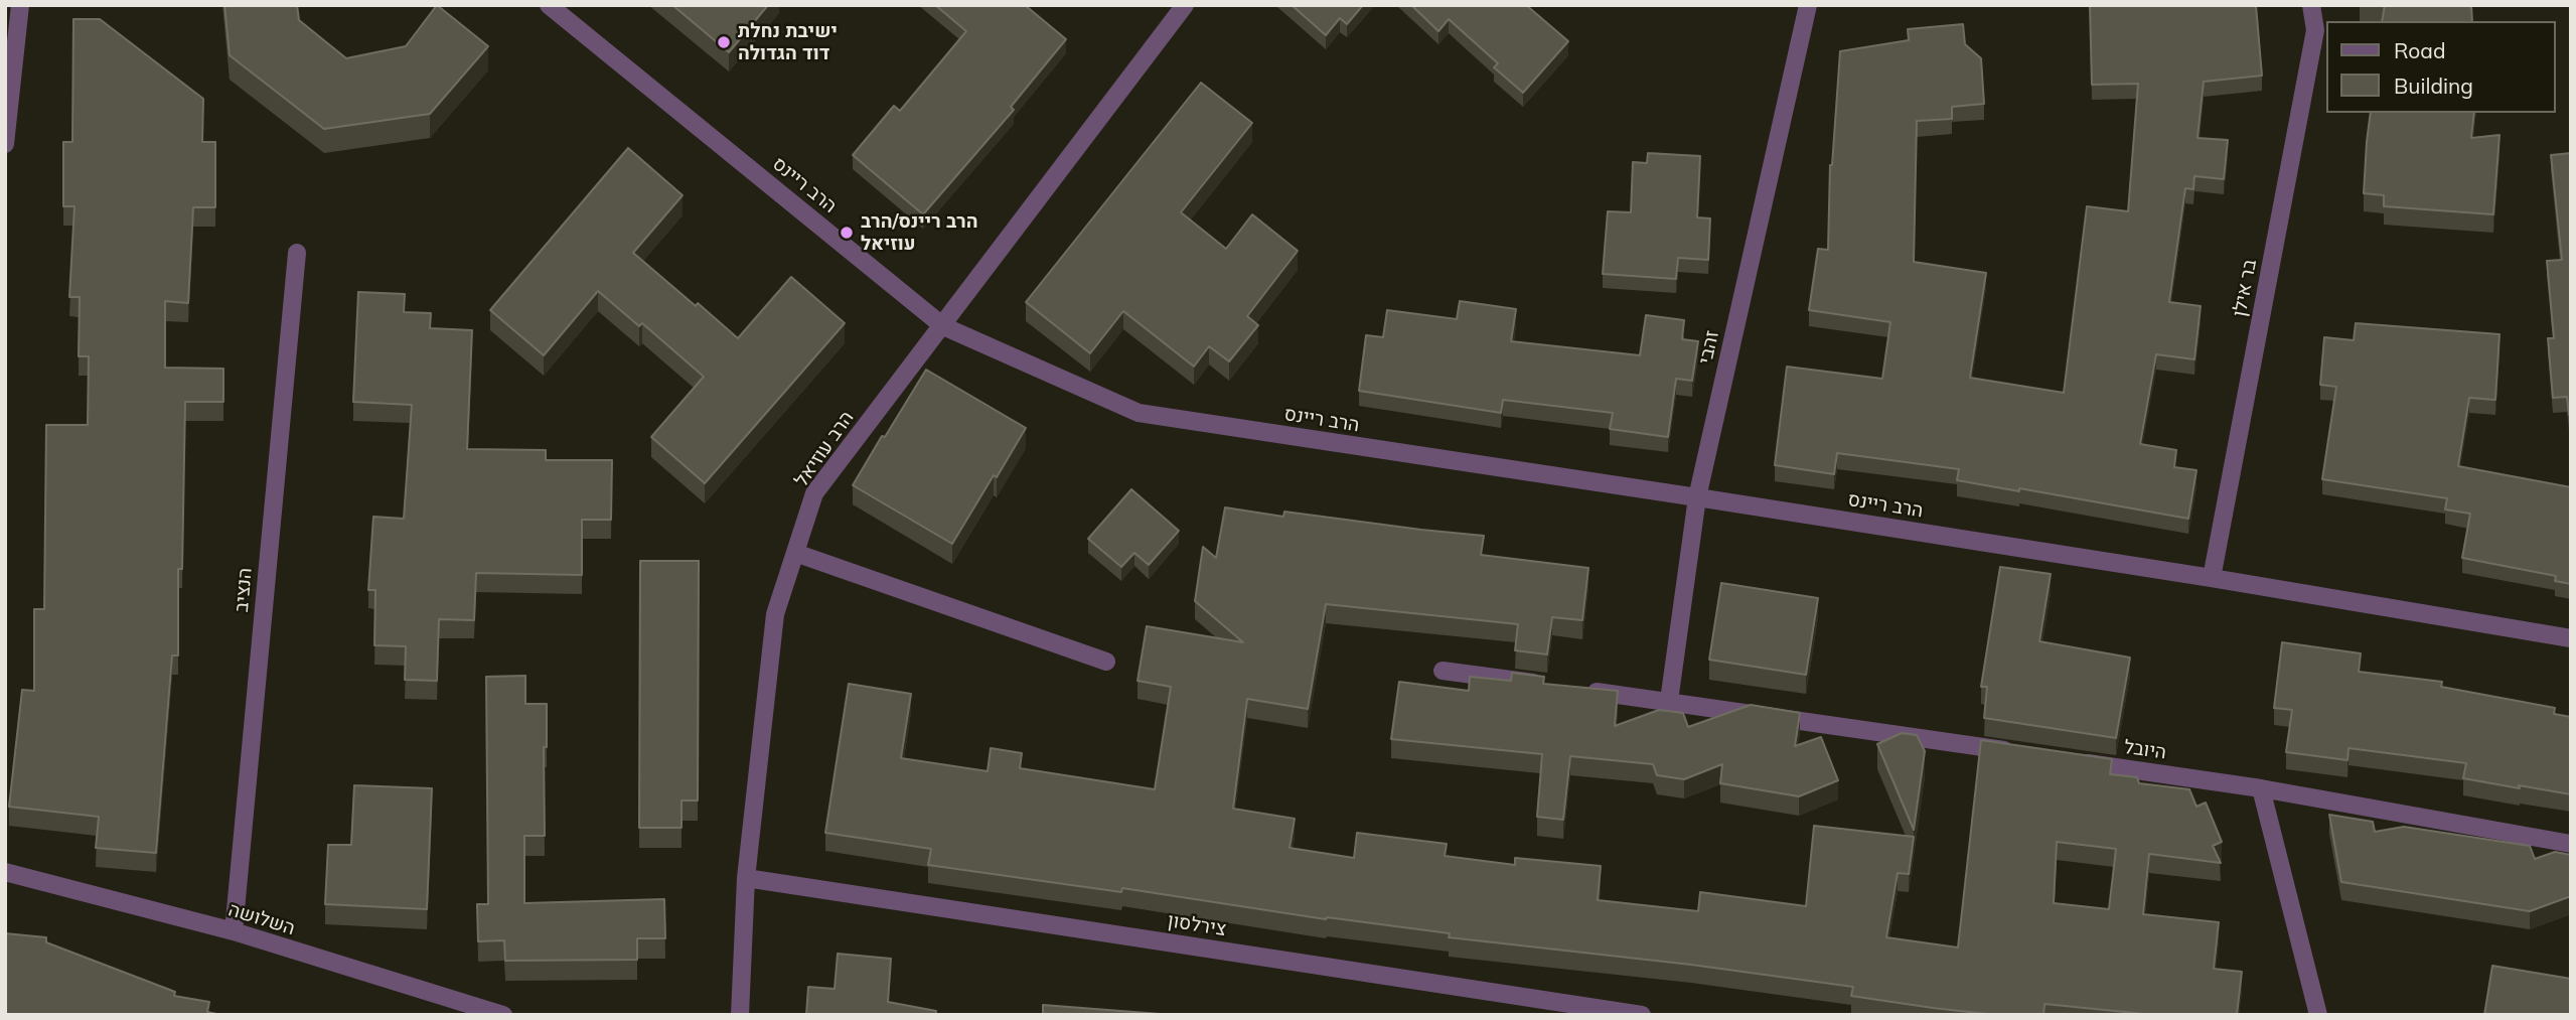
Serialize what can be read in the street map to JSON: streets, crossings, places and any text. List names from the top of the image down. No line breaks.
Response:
{"streets":{"street":["הרב ריינס","בר אילן","זהבי","הרב עוזיאל","הנציב","היובל","השלושה","צירלסון"]},"crossings":[["הרב ריינס","בר אילן"],["הרב ריינס","זהבי"],["הרב ריינס","הרב עוזיאל"],["הרב עוזיאל","צירלסון"],["הנציב","השלושה"]],"places":["ישיבת נחלת דוד הגדולה","הרב ריינס/הרב עוזיאל"],"legend":["Road","Building"]}
